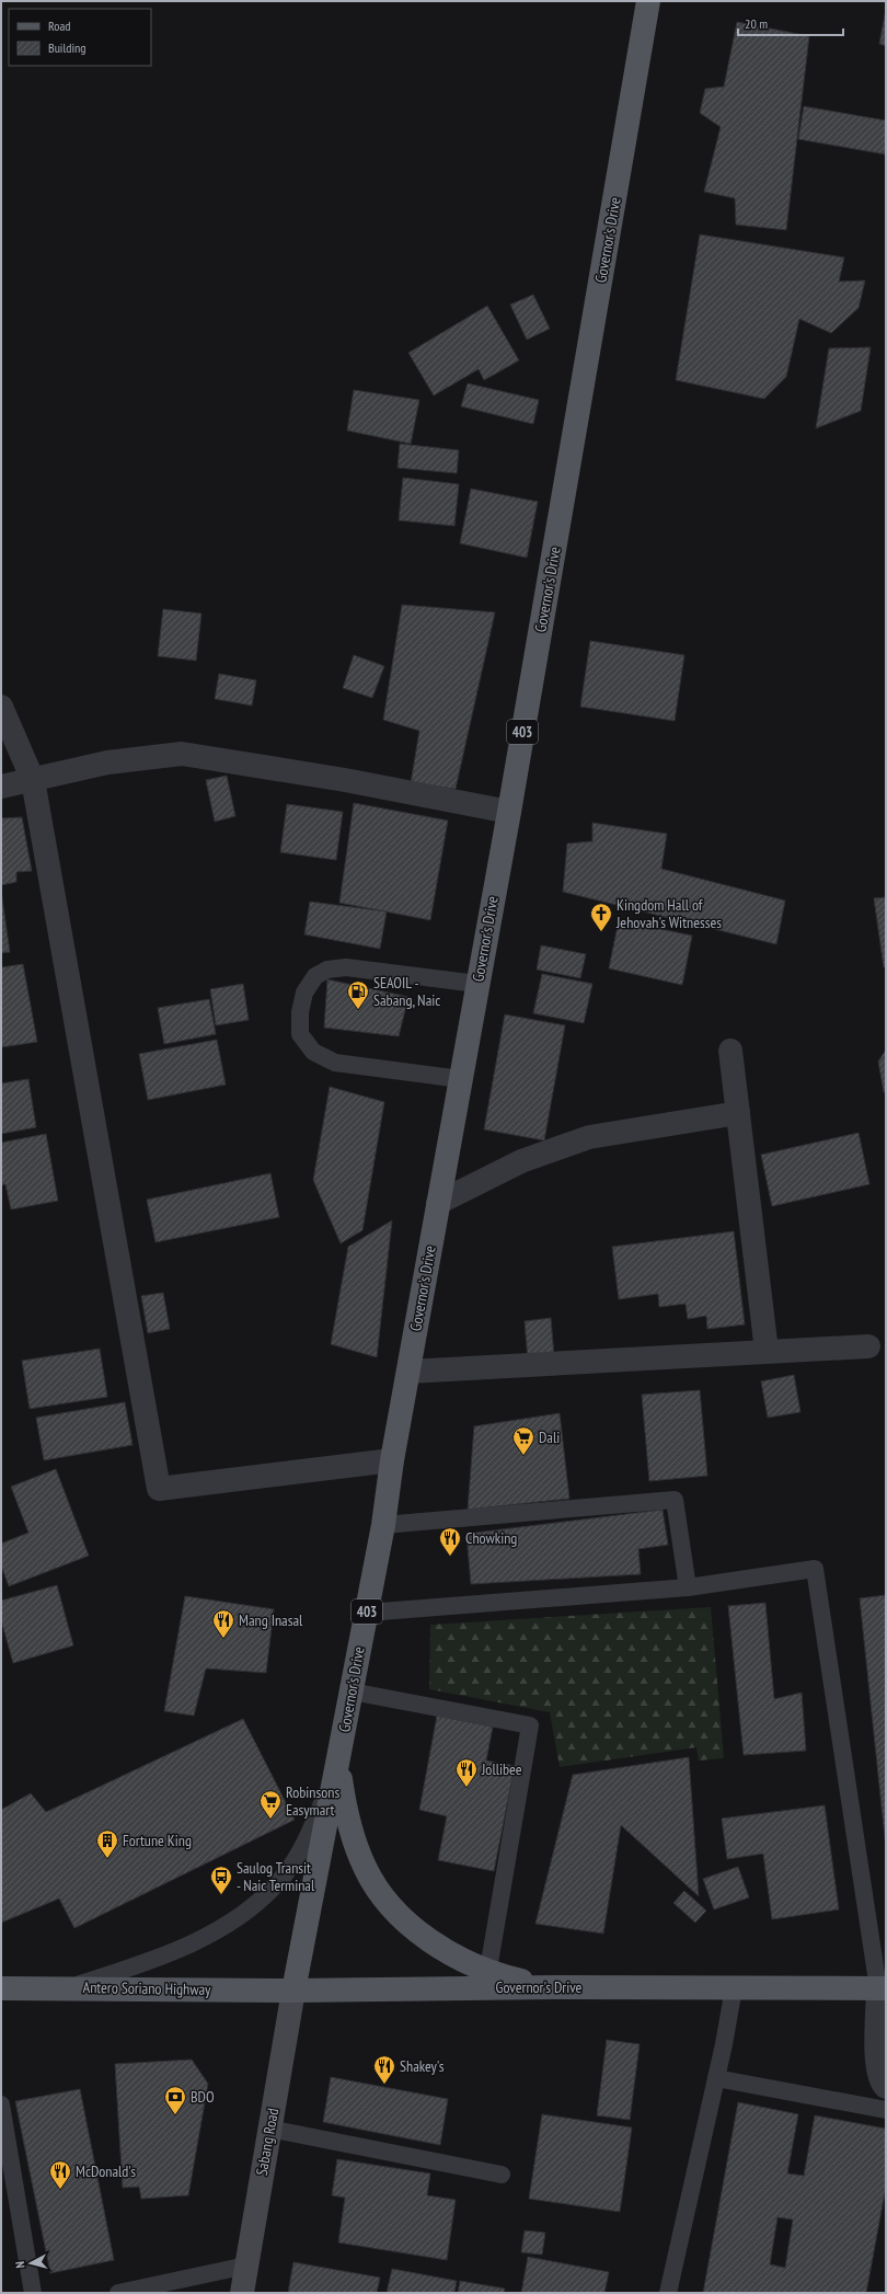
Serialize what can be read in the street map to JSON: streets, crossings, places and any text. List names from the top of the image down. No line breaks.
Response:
{"streets":{"main road":["Governor's Drive","403","Antero Soriano Highway","Sabang Road"]},"crossings":[["Governor's Drive","Antero Soriano Highway"],["Governor's Drive","Sabang Road"],["Antero Soriano Highway","Sabang Road"]],"places":{"church":["Kingdom Hall of Jehovah's Witnesses"],"fuel station":["SEAOIL - Sabang, Naic"],"supermarket":["Dali","Robinsons Easymart"],"restaurant":["Chowking","Mang Inasal","Jollibee","Shakey's","McDonald's"],"building":["Fortune King"],"bus stop":["Saulog Transit - Naic Terminal"],"bank":["BDO"]},"legend":["Road","Building"],"scale_bar":"20 m","north":"left"}
